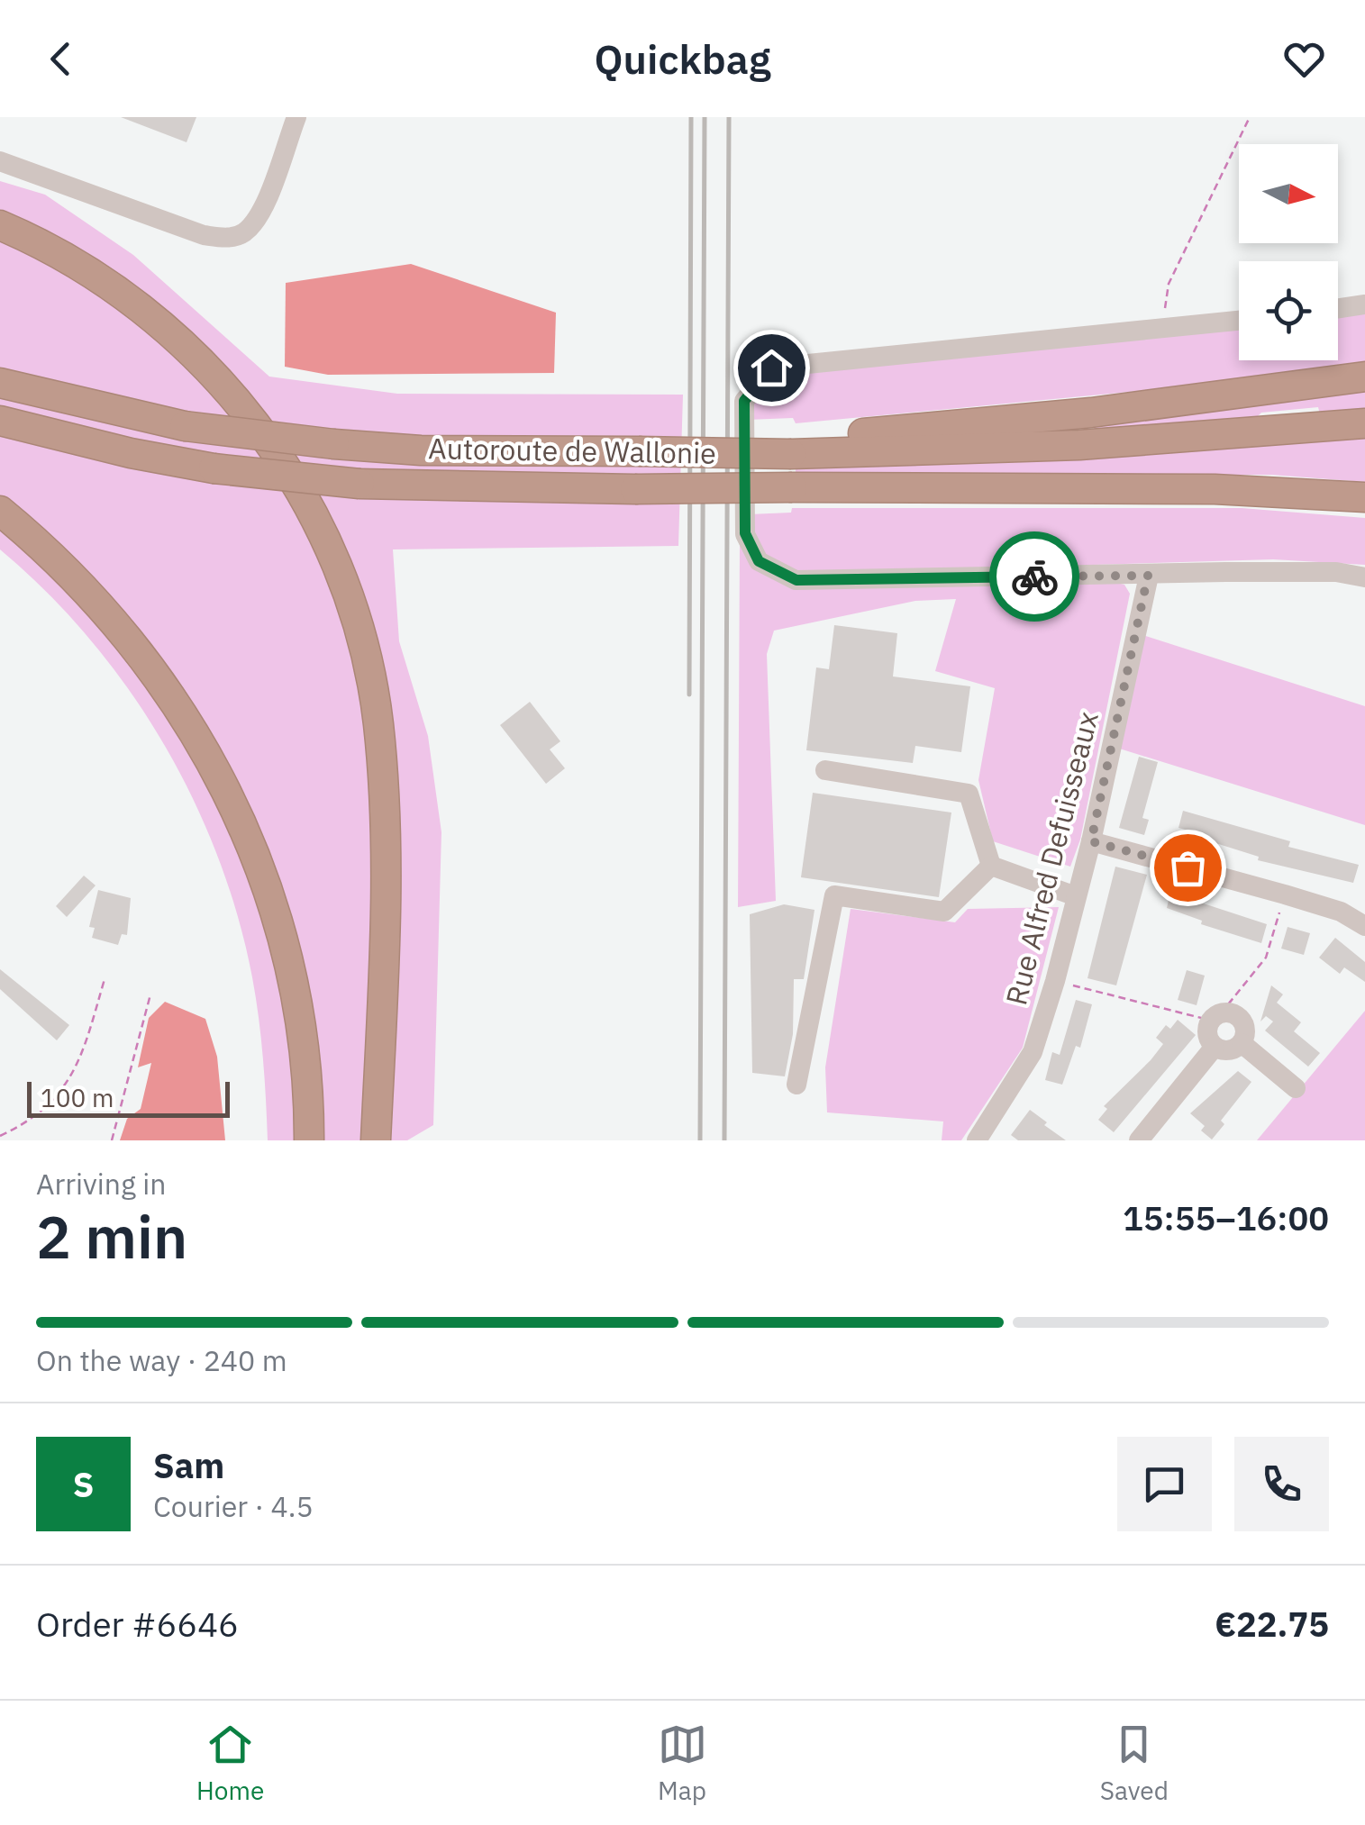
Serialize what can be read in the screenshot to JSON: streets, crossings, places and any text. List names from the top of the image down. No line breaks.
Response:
{"streets":{"highway":["Autoroute de Wallonie"],"street":["Rue Alfred Defuisseaux"]},"scale_bar":"100 m","north":"right","page":{"header":"Quickbag","scale":"100 m","heading":["2 min","Arriving in","15:55–16:00"],"panel":["Sam","Courier · 4.5","Order #6646","€22.75"],"bar":"On the way · 240 m","round":"S","tabs":["Home","Map","Saved"]}}
